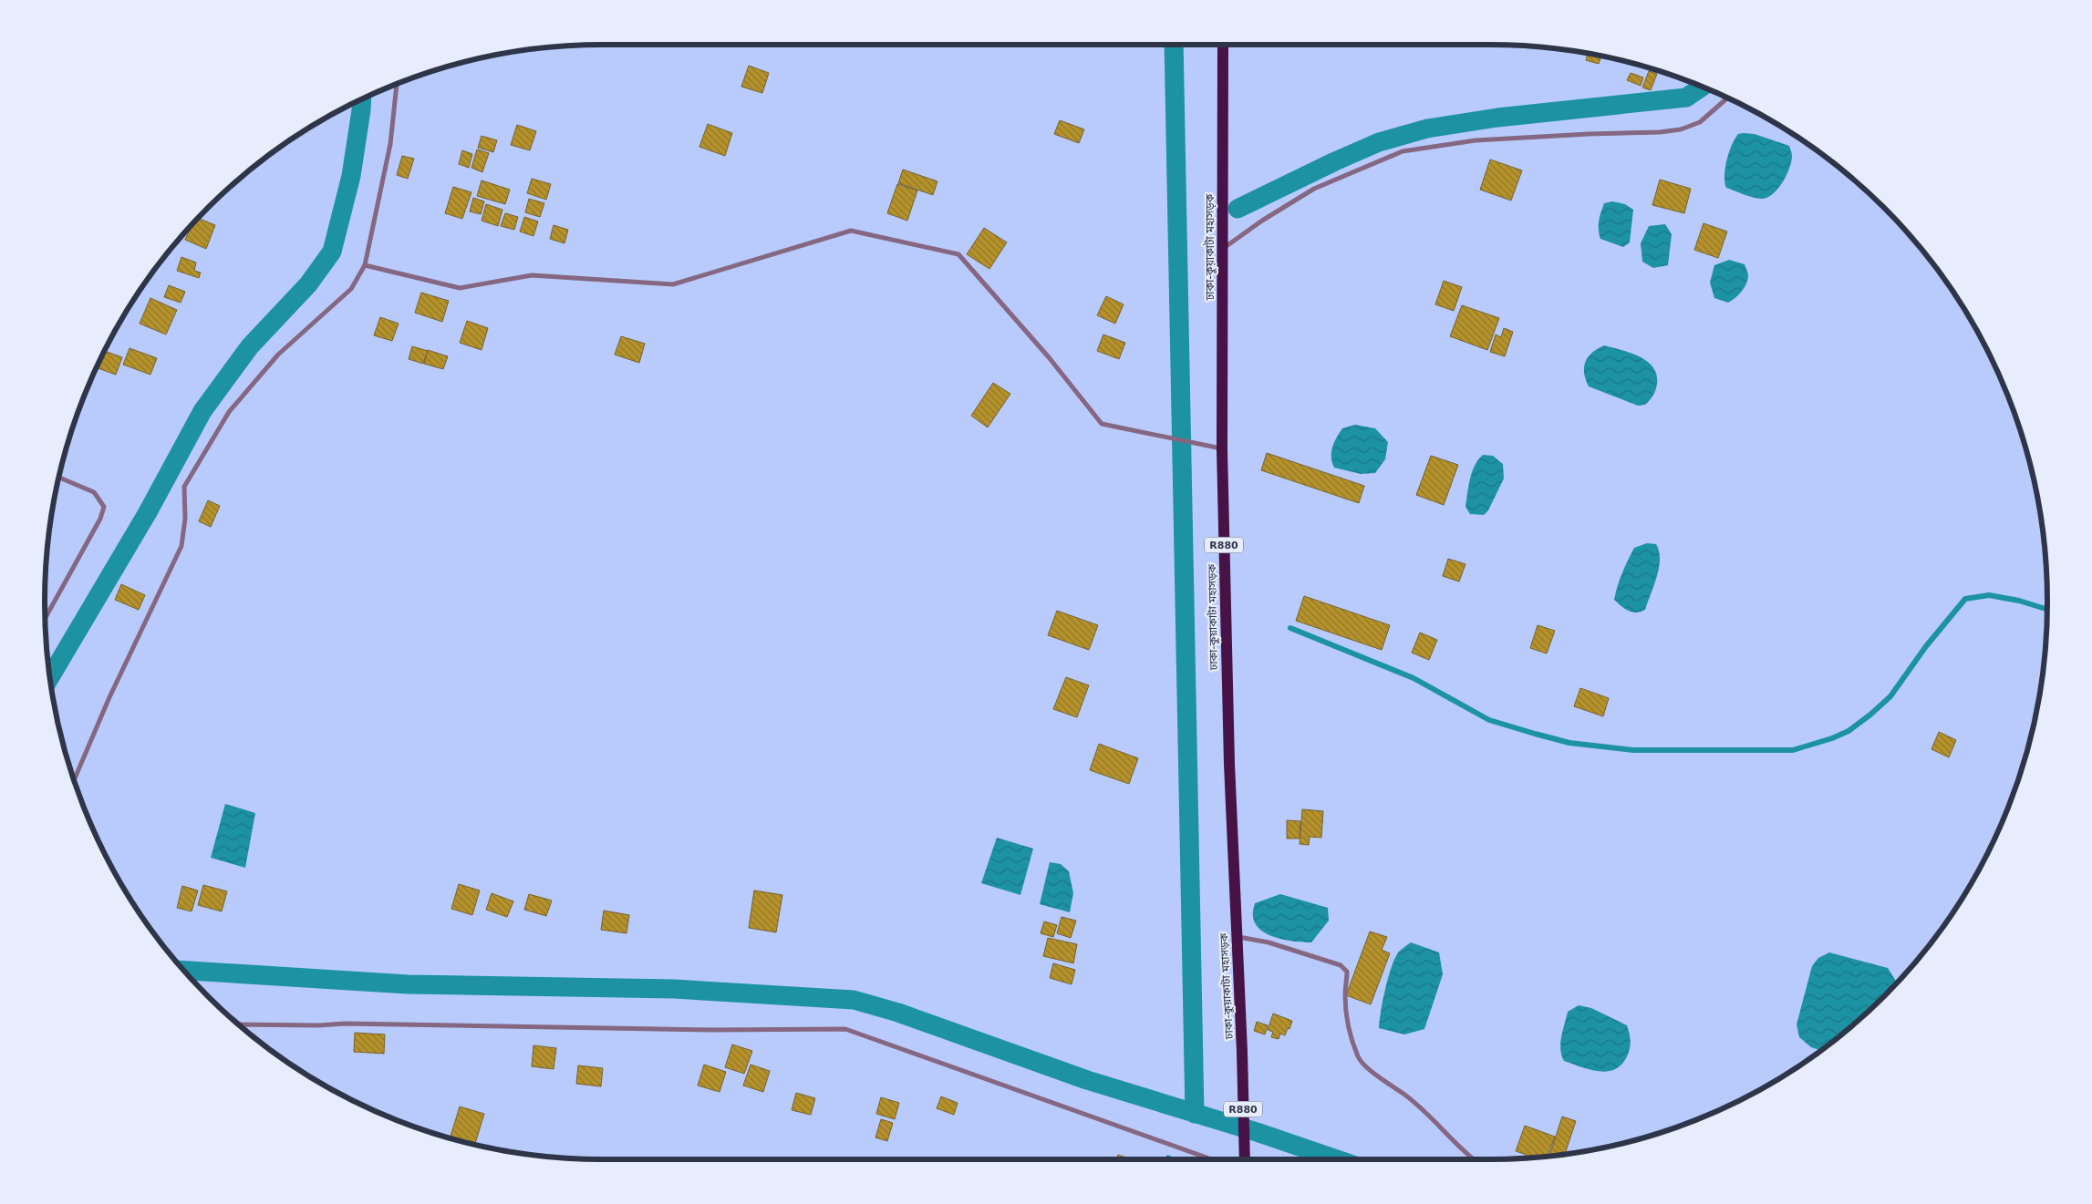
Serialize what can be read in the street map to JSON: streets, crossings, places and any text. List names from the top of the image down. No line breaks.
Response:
{"streets":{"main road":["ঢাকা-কুয়াকাটা মহাসড়ক","R880"]}}
